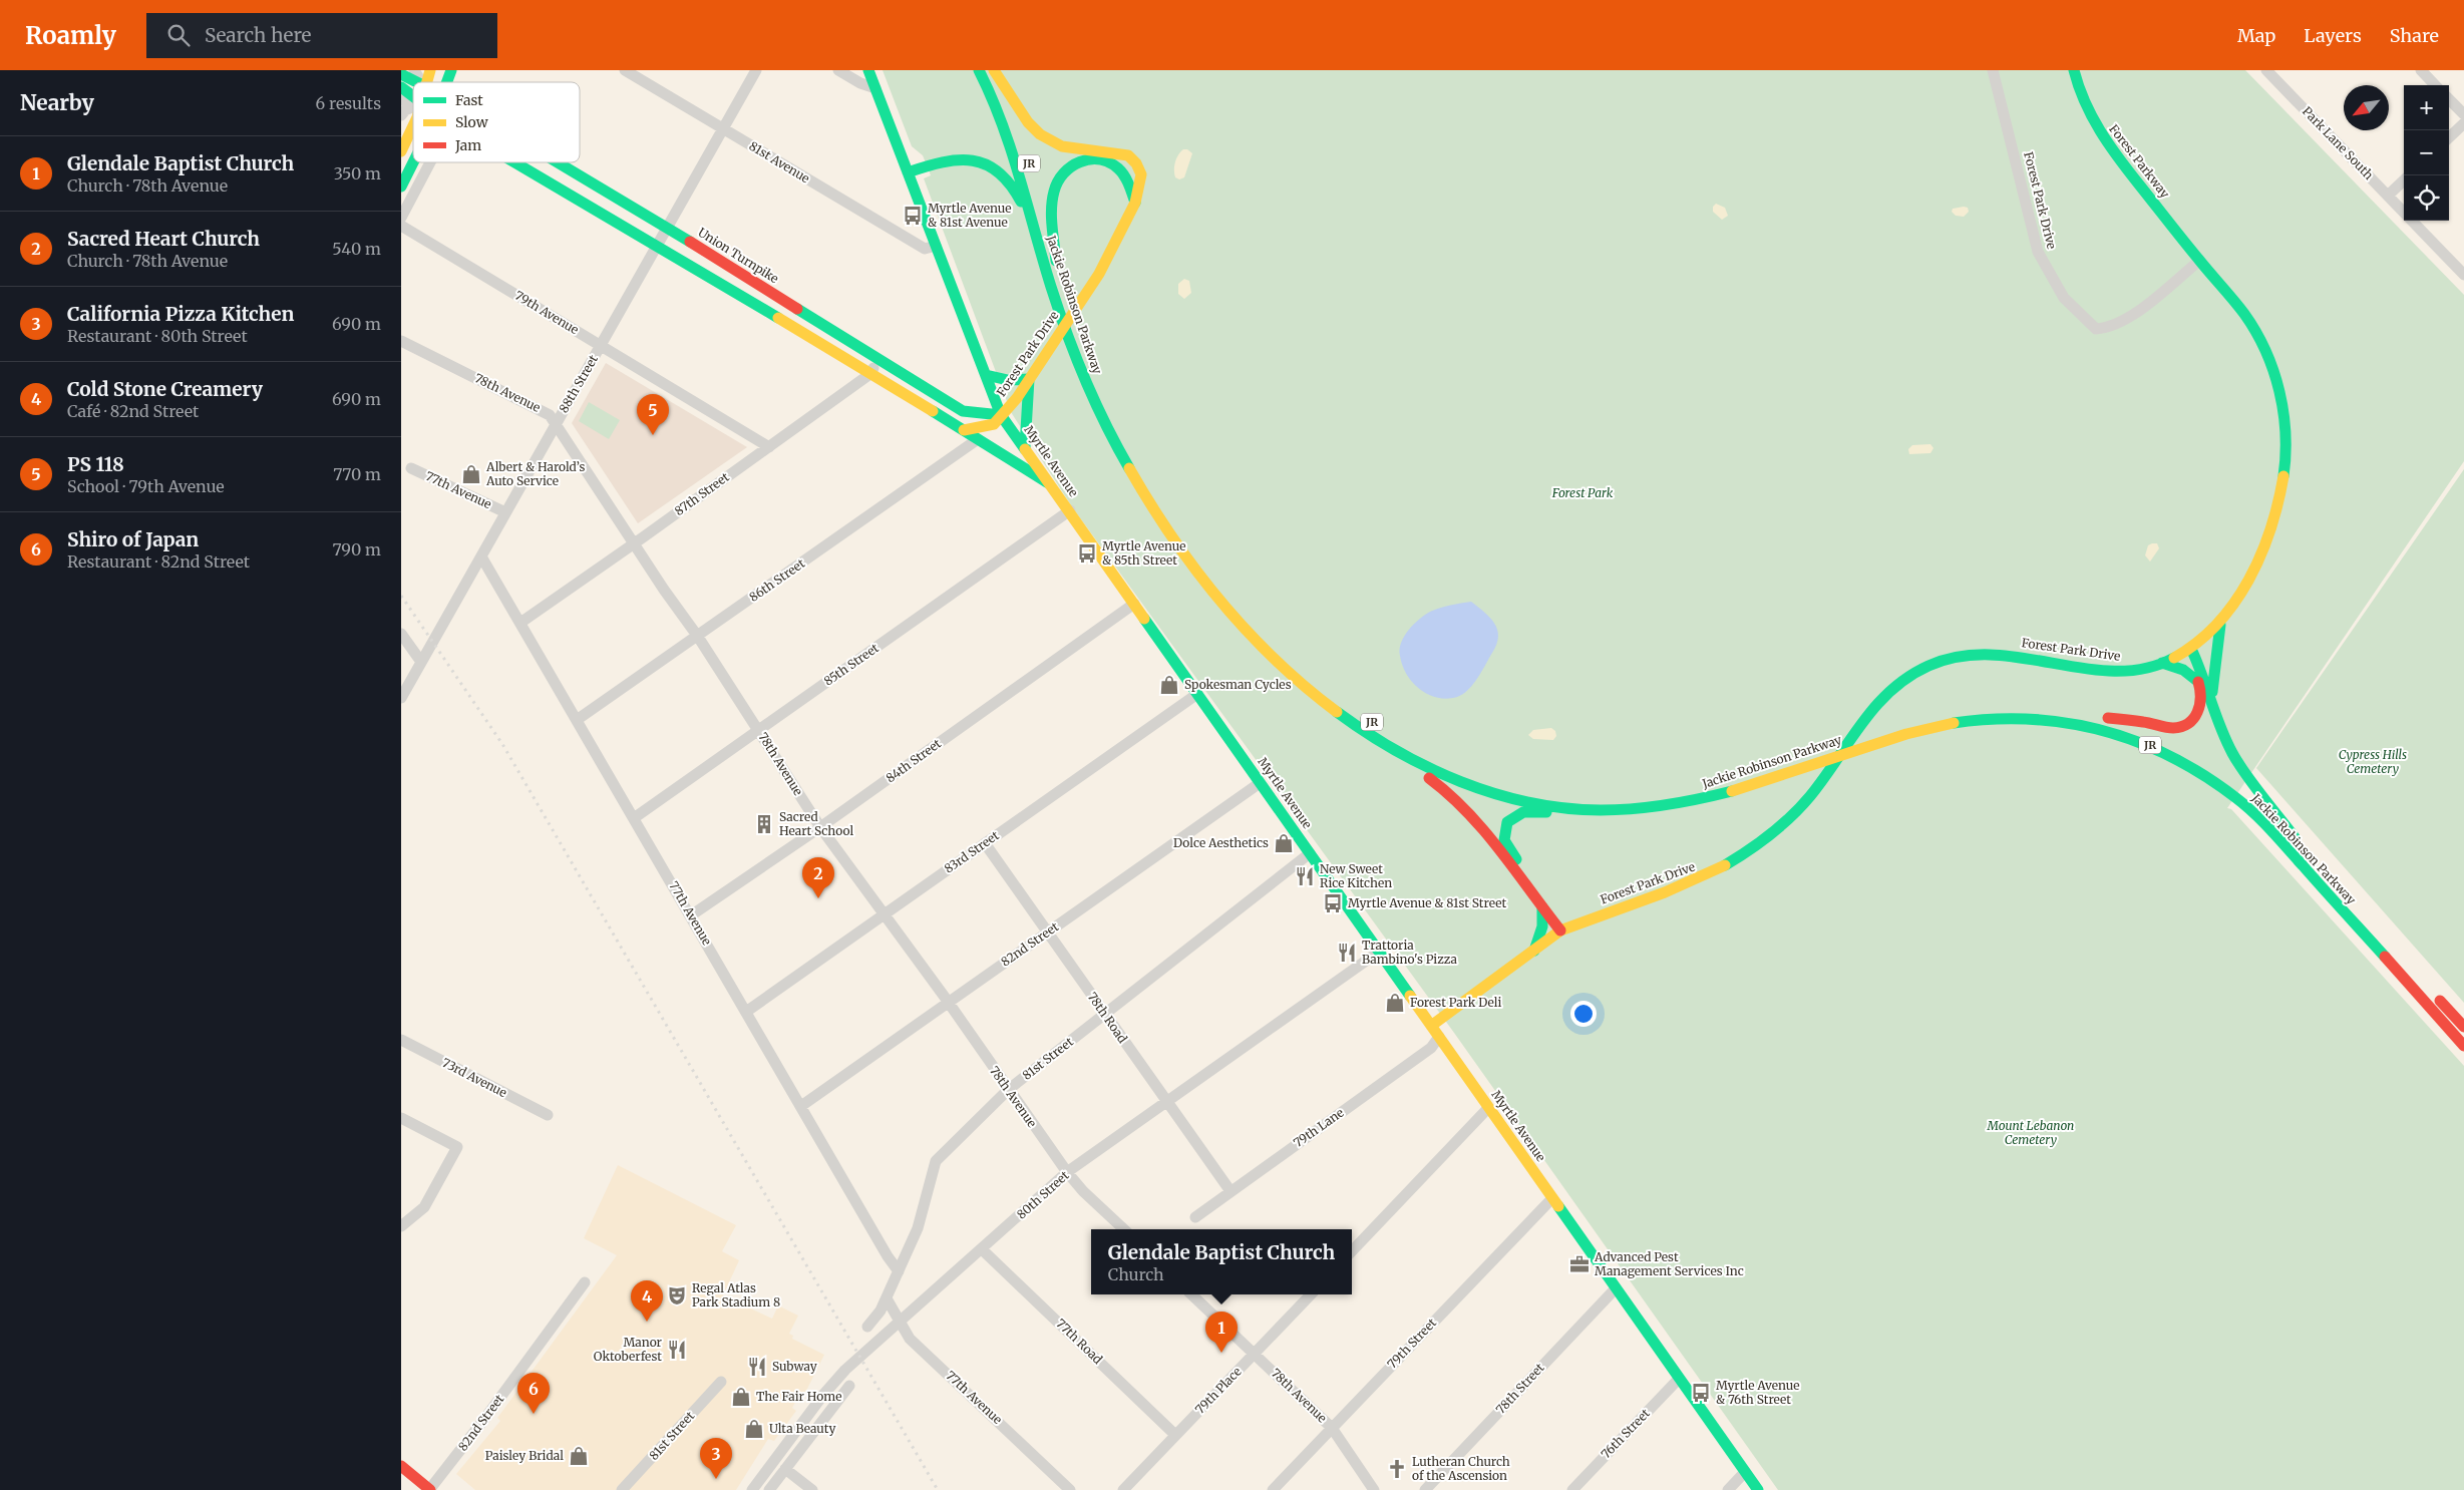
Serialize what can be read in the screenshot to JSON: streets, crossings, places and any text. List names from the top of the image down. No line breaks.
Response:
{"streets":{"main road":["Forest Parkway","JR","Forest Park Drive","Union Turnpike","Jackie Robinson Parkway","Myrtle Avenue"],"street":["Park Lane South","81st Avenue","79th Avenue","88th Street","78th Avenue","77th Avenue","87th Street","86th Street","85th Street","84th Street","83rd Street","82nd Street","78th Road","81st Street","73rd Avenue","79th Lane","80th Street","77th Road","79th Street","78th Street","79th Place","76th Street"]},"crossings":[["Forest Parkway","Forest Park Drive"],["81st Avenue","88th Street"],["81st Avenue","Myrtle Avenue"],["Forest Park Drive","Union Turnpike"],["Forest Park Drive","Jackie Robinson Parkway"],["Forest Park Drive","Myrtle Avenue"],["Union Turnpike","88th Street"],["Union Turnpike","Myrtle Avenue"],["Union Turnpike","87th Street"],["79th Avenue","88th Street"],["79th Avenue","87th Street"],["88th Street","78th Avenue"],["88th Street","77th Avenue"],["78th Avenue","87th Street"],["78th Avenue","86th Street"],["78th Avenue","85th Street"],["78th Avenue","84th Street"],["78th Avenue","83rd Street"],["78th Avenue","82nd Street"],["78th Avenue","81st Street"],["78th Avenue","80th Street"],["78th Avenue","79th Street"],["78th Avenue","79th Place"],["Myrtle Avenue","85th Street"],["Myrtle Avenue","84th Street"],["Myrtle Avenue","83rd Street"],["Myrtle Avenue","82nd Street"],["Myrtle Avenue","81st Street"],["Myrtle Avenue","79th Lane"],["Myrtle Avenue","80th Street"],["Myrtle Avenue","79th Street"],["Myrtle Avenue","78th Street"],["Myrtle Avenue","76th Street"],["77th Avenue","87th Street"],["77th Avenue","86th Street"],["77th Avenue","85th Street"],["77th Avenue","84th Street"],["77th Avenue","83rd Street"],["77th Avenue","82nd Street"],["77th Avenue","81st Street"],["83rd Street","78th Road"],["82nd Street","78th Road"],["78th Road","81st Street"],["78th Road","79th Lane"],["78th Road","80th Street"],["80th Street","77th Road"],["77th Road","79th Place"]],"parks":["Forest Park","Cypress Hills Cemetery","Mount Lebanon Cemetery"],"places":{"bus stop":["Myrtle Avenue & 81st Avenue","Myrtle Avenue & 85th Street","Myrtle Avenue & 81st Street","Myrtle Avenue & 76th Street"],"shop":["Albert & Harold’s Auto Service","Spokesman Cycles","Dolce Aesthetics","Forest Park Deli","The Fair Home","Ulta Beauty","Paisley Bridal"],"building":["Sacred Heart School"],"restaurant":["New Sweet Rice Kitchen","Trattoria Bambino's Pizza","Manor Oktoberfest","Subway"],"office":["Advanced Pest Management Services Inc"],"theatre":["Regal Atlas Park Stadium 8"],"church":["Lutheran Church of the Ascension"]},"legend":["Fast","Slow","Jam"],"north":"bottom left","page":{"header":"Roamly","search":"Search here","nav":["Map","Layers","Share"],"heading":["Nearby","6 results"],"map_buttons":["+","−"],"list":[{"mark":"1","name":"Glendale Baptist Church","note":"Church · 78th Avenue","value":"350 m"},{"mark":"2","name":"Sacred Heart Church","note":"Church · 78th Avenue","value":"540 m"},{"mark":"3","name":"California Pizza Kitchen","note":"Restaurant · 80th Street","value":"690 m"},{"mark":"4","name":"Cold Stone Creamery","note":"Café · 82nd Street","value":"690 m"},{"mark":"5","name":"PS 118","note":"School · 79th Avenue","value":"770 m"},{"mark":"6","name":"Shiro of Japan","note":"Restaurant · 82nd Street","value":"790 m"}],"pins":["5","2","4","1","6","3"],"popup":["Glendale Baptist Church","Church"]}}
